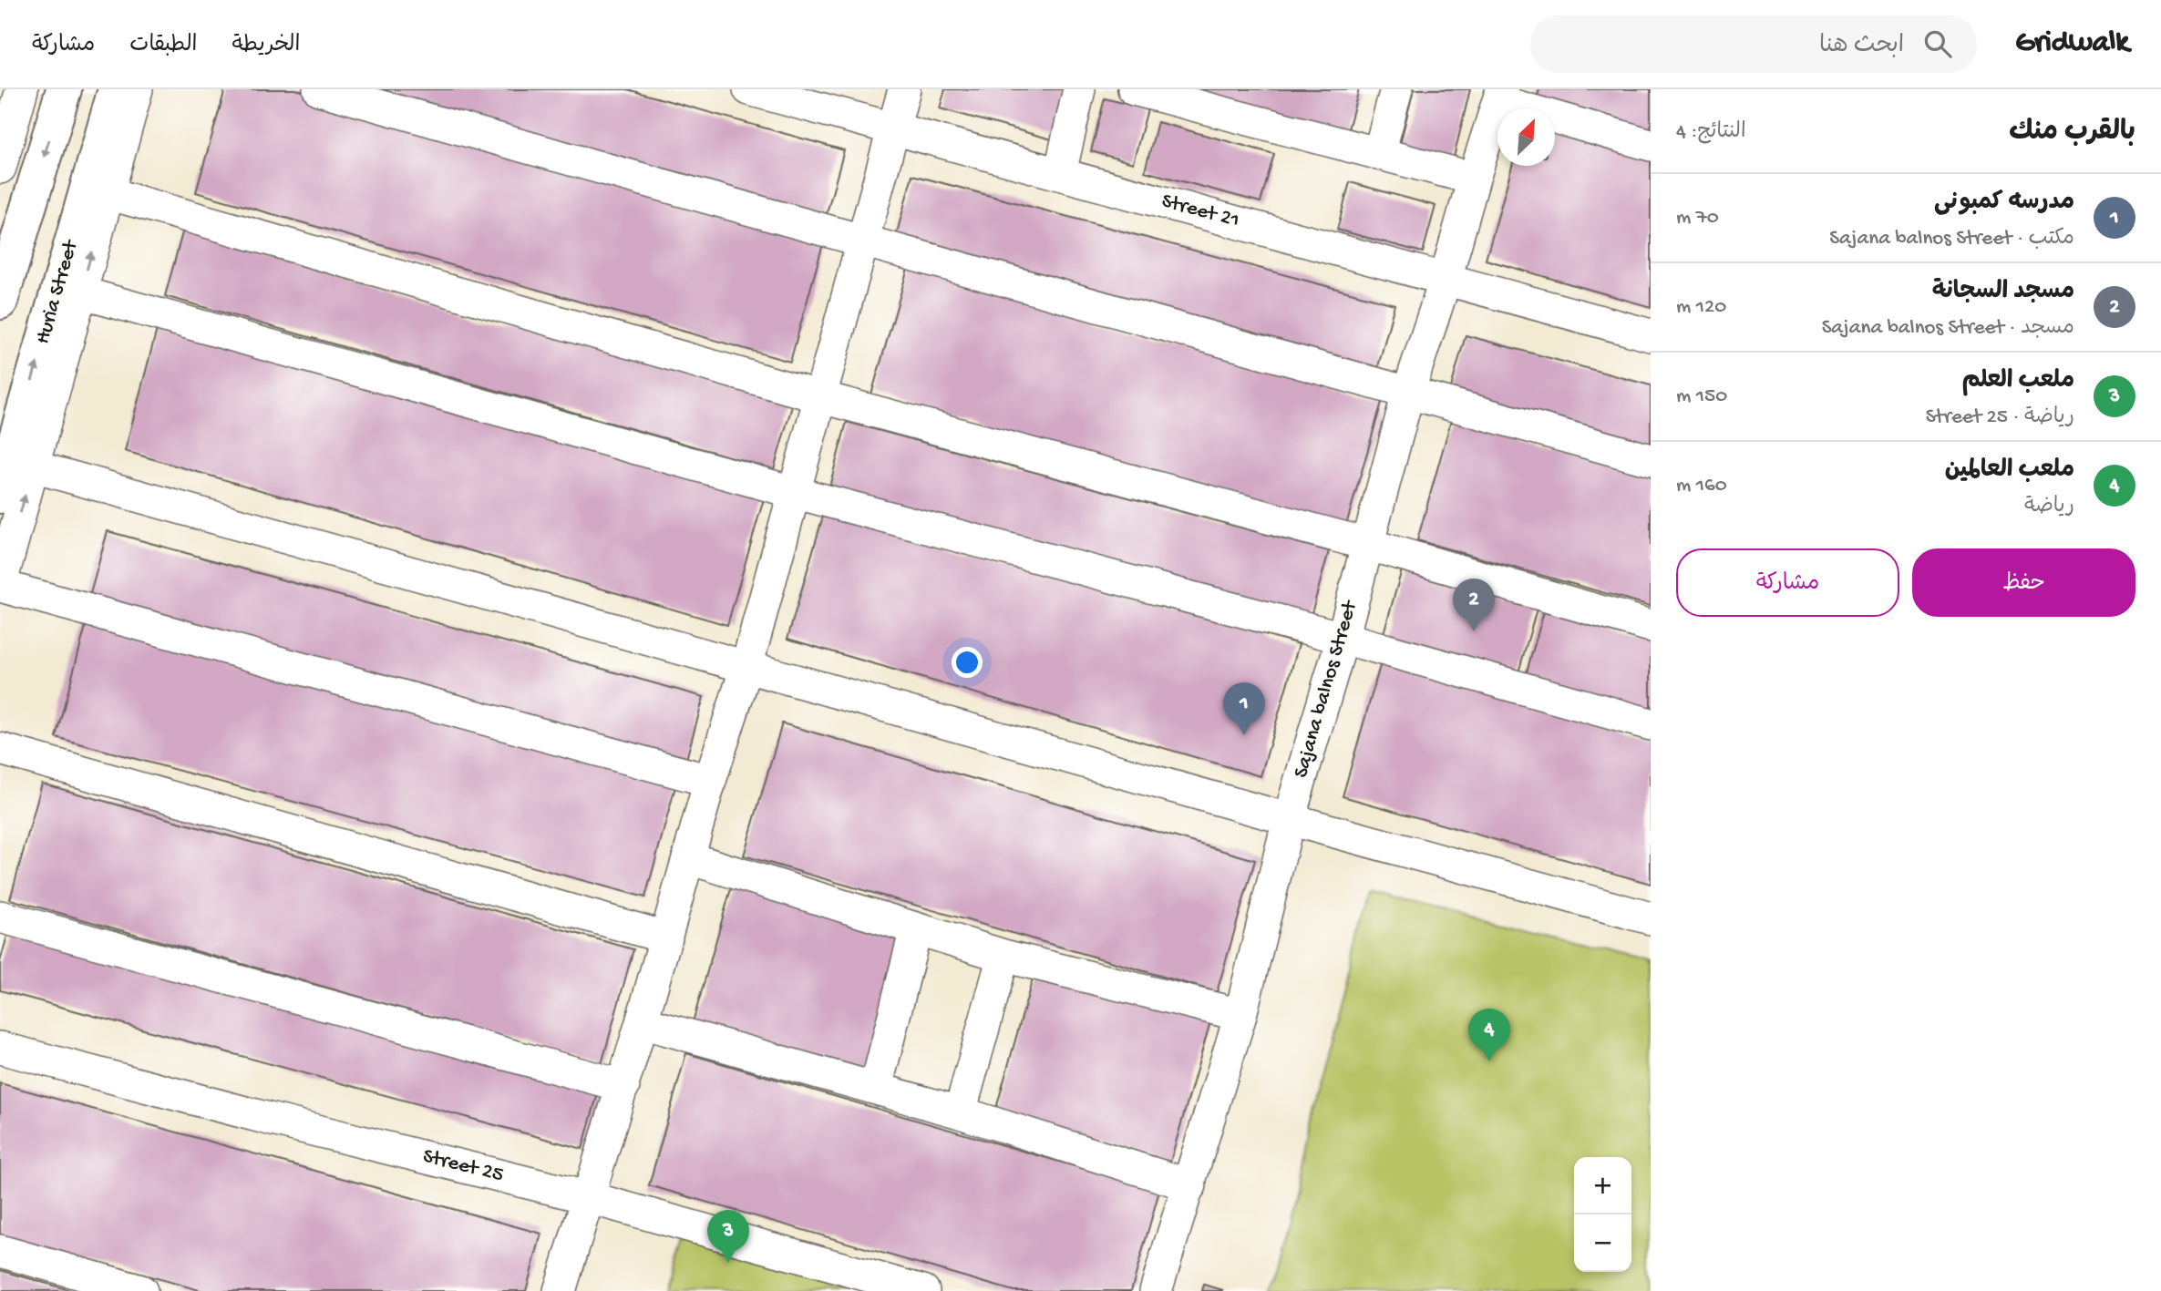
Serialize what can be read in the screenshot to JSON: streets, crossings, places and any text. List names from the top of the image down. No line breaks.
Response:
{"streets":{"main road":["Huria Street"],"street":["Street 21","Sajana balnos Street","Street 25"]},"crossings":[["Street 21","Sajana balnos Street"]],"north":"top right","page":{"header":"Gridwalk","search":"ابحث هنا","nav":["الخريطة","الطبقات","مشاركة"],"heading":["بالقرب منك","النتائج: 4"],"list":[{"mark":"1","name":"مدرسه كمبونى","note":"مكتب · Sajana balnos Street","value":"70 m"},{"mark":"2","name":"مسجد السجانة","note":"مسجد · Sajana balnos Street","value":"120 m"},{"mark":"3","name":"ملعب العلم","note":"رياضة · Street 25","value":"150 m"},{"mark":"4","name":"ملعب العالمين","note":"رياضة","value":"160 m"}],"buttons":["حفظ","مشاركة"],"pins":["2","1","4","3"],"map_buttons":["+","−"]}}
